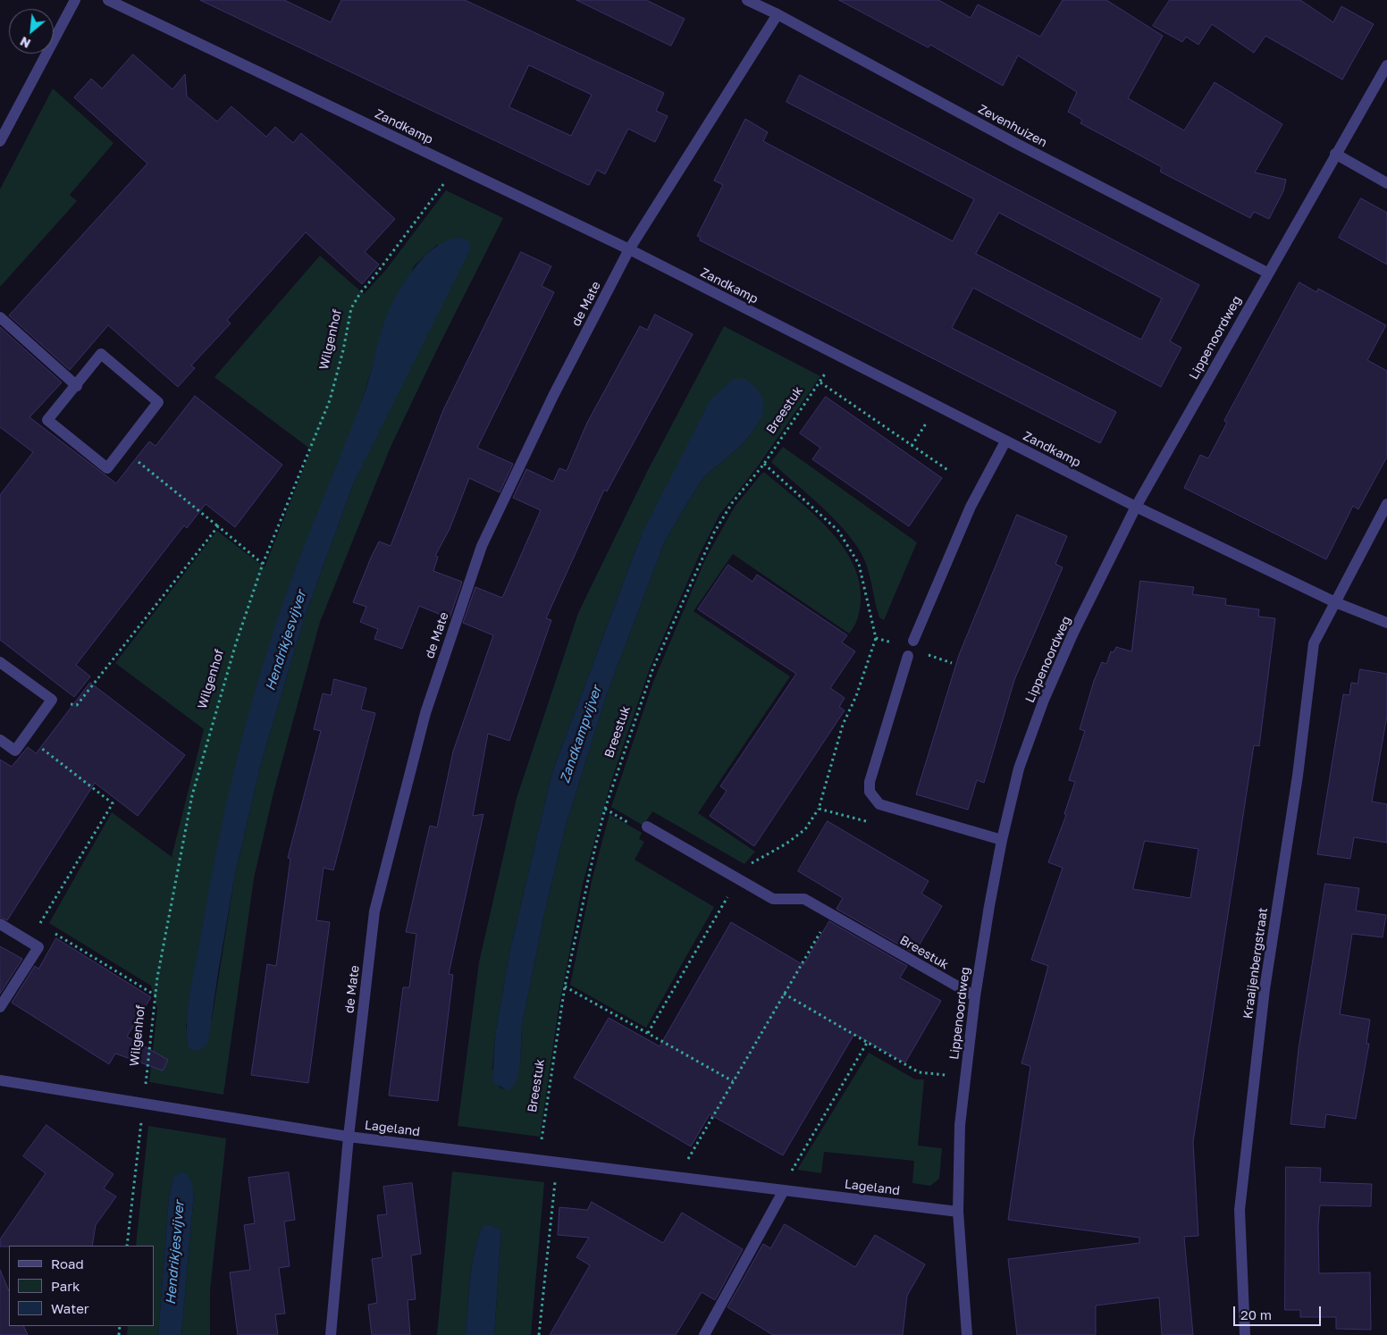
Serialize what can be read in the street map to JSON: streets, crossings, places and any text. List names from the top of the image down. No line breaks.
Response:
{"streets":{"street":["Zevenhuizen","Zandkamp","de Mate","Lippenoordweg","Breestuk","Kraaijenbergstraat","Lageland"],"path":["Wilgenhof"]},"crossings":[["Zevenhuizen","de Mate"],["Zevenhuizen","Lippenoordweg"],["Zandkamp","de Mate"],["Zandkamp","Lippenoordweg"],["Zandkamp","Wilgenhof"],["Zandkamp","Breestuk"],["Zandkamp","Kraaijenbergstraat"],["de Mate","Lageland"],["Lippenoordweg","Breestuk"],["Lippenoordweg","Lageland"],["Wilgenhof","Lageland"],["Breestuk","Lageland"]],"water":["Hendrikjesvijver","Zandkampvijver"],"legend":["Road","Park","Water"],"scale_bar":"20 m","north":"bottom left"}
